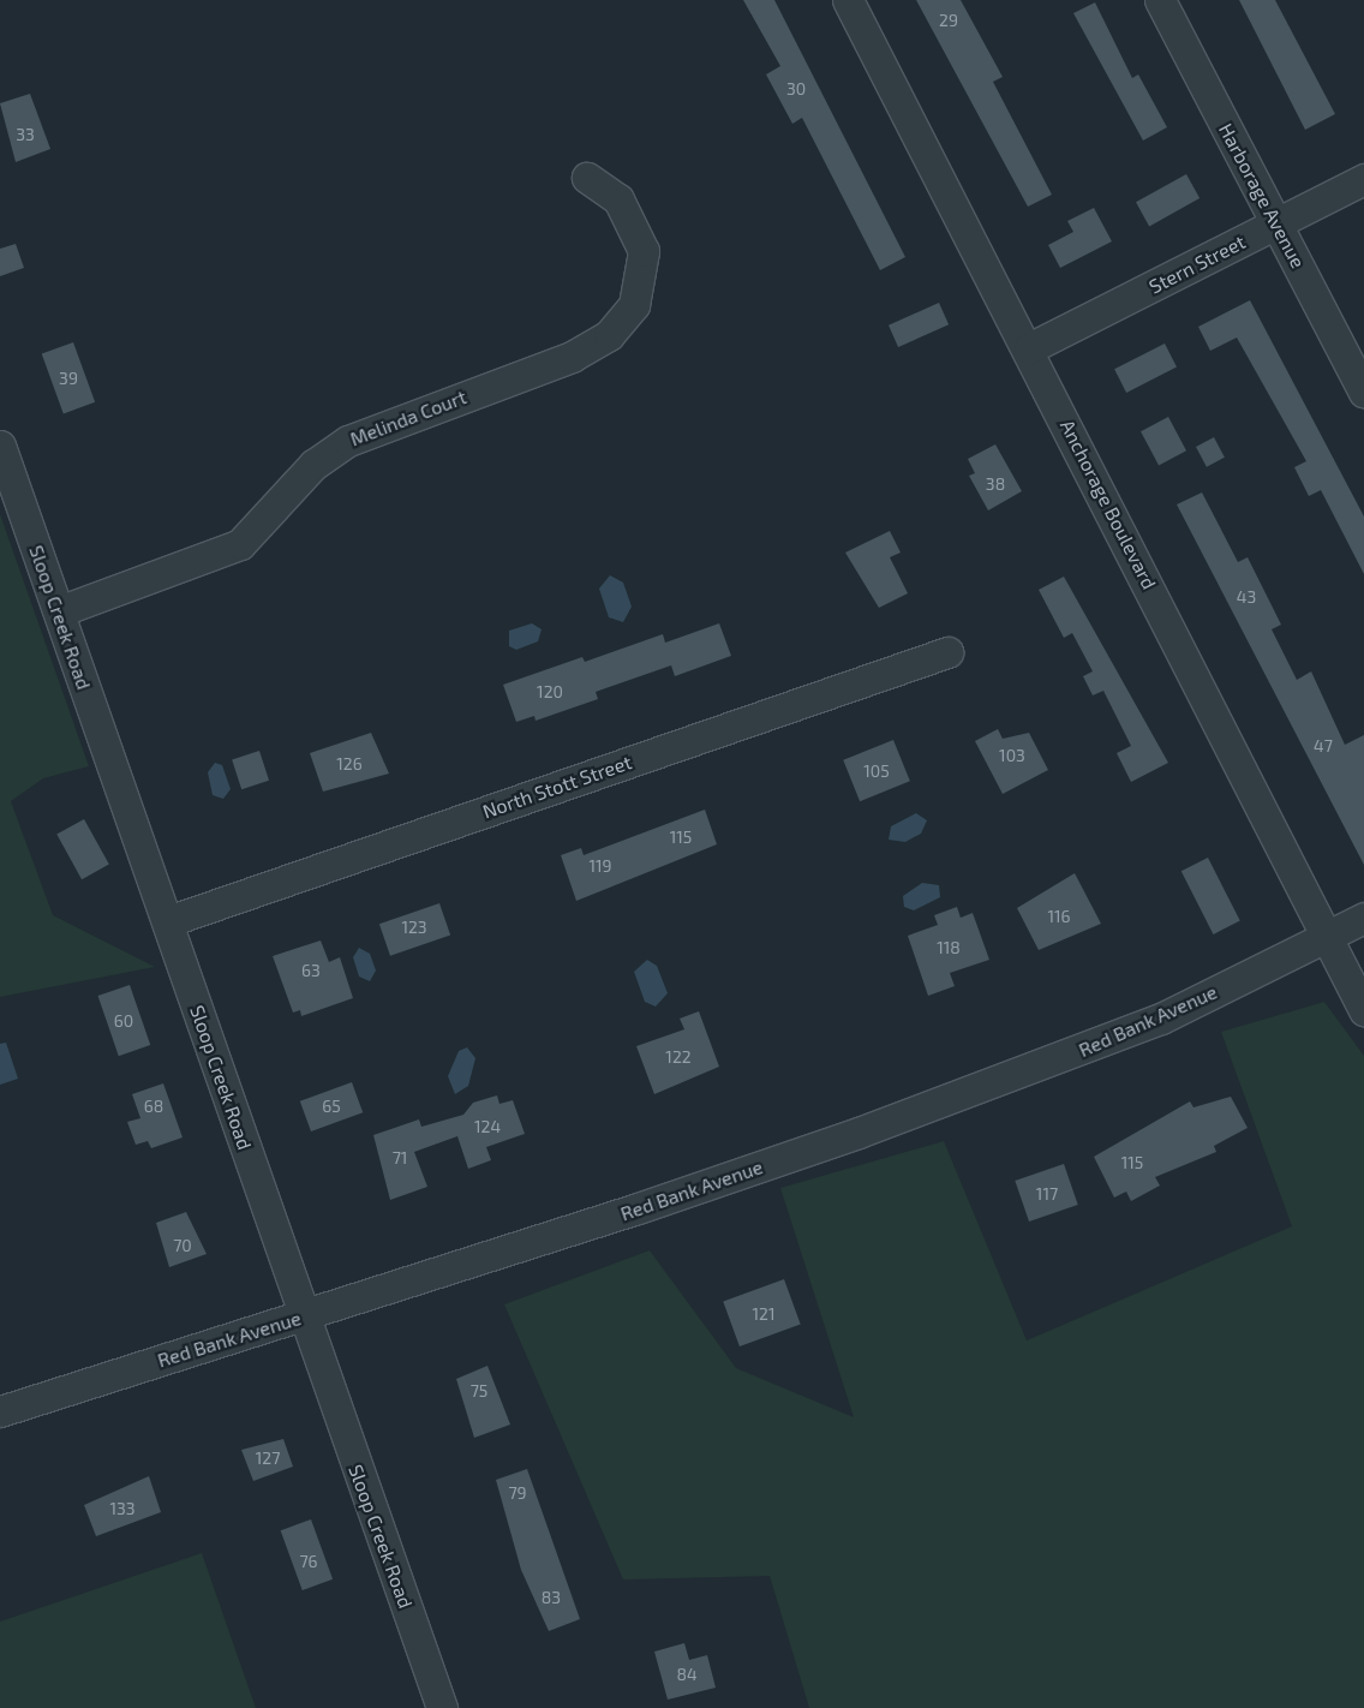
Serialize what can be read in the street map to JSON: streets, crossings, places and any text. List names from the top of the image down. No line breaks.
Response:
{"streets":{"street":["Harborage Avenue","Stern Street","Melinda Court","Anchorage Boulevard","Sloop Creek Road","North Stott Street","Red Bank Avenue"]},"crossings":[["Harborage Avenue","Stern Street"],["Stern Street","Anchorage Boulevard"],["Melinda Court","Sloop Creek Road"],["Anchorage Boulevard","Red Bank Avenue"],["Sloop Creek Road","North Stott Street"],["Sloop Creek Road","Red Bank Avenue"]],"house_numbers":["29","30","33","39","38","43","120","47","103","126","105","115","119","116","123","118","63","60","122","68","65","124","71","115","117","70","121","75","127","79","133","76","83","84"]}
